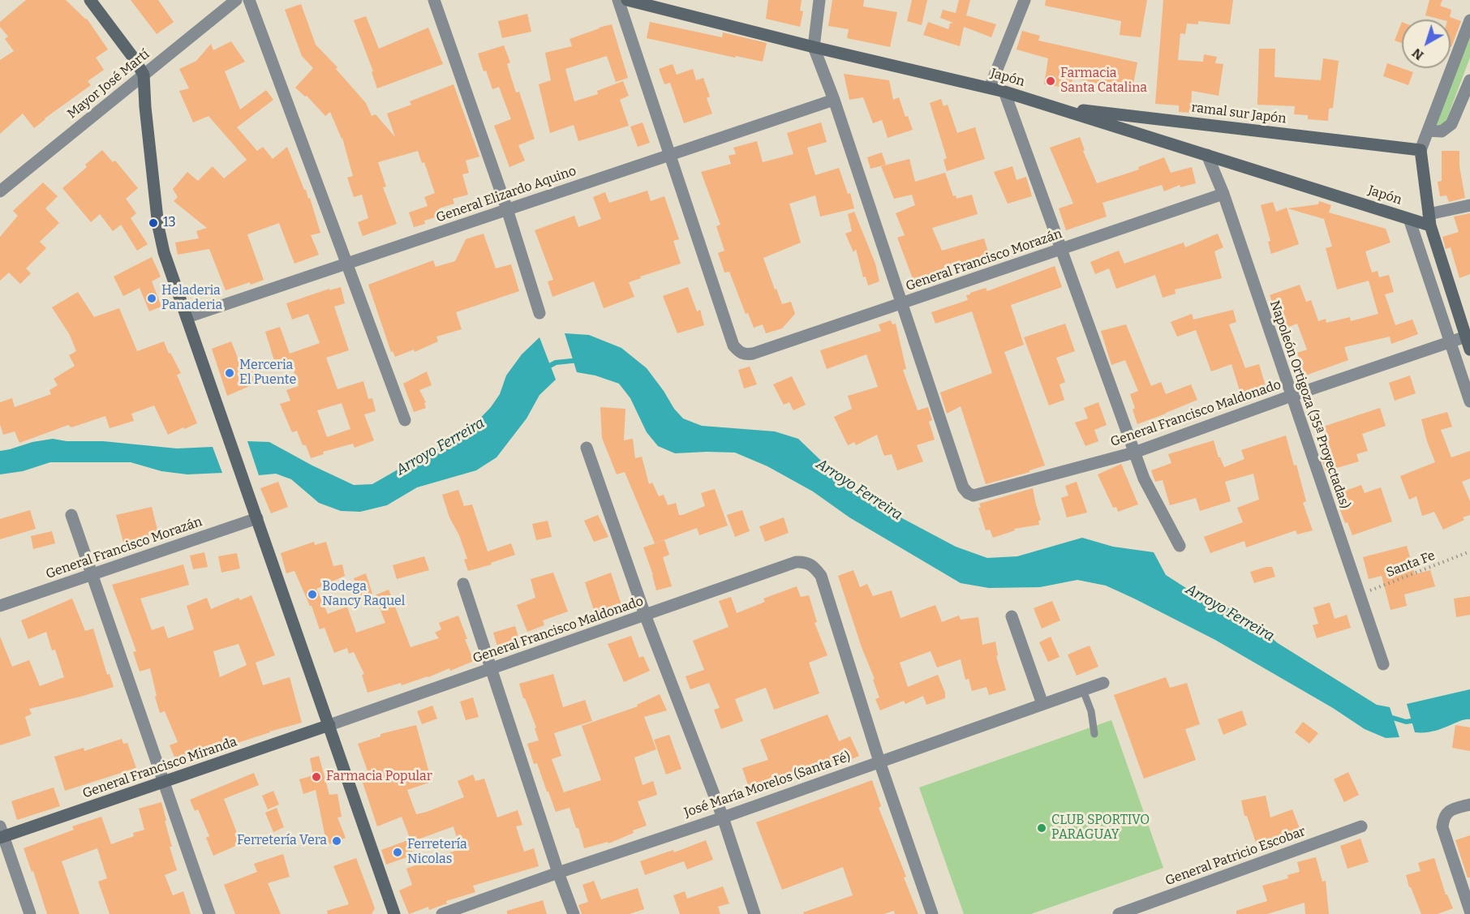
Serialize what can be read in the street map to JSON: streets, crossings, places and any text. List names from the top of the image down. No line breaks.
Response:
{"streets":{"street":["Japón","Mayor José Martí","ramal sur Japón","General Elizardo Aquino","General Francisco Morazán","Napoleón Ortigoza (35ª Proyectadas)","General Francisco Maldonado","General Francisco Miranda","José María Morelos (Santa Fé)","General Patricio Escobar"],"path":["Santa Fe"]},"crossings":[["Japón","ramal sur Japón"],["Japón","Napoleón Ortigoza (35ª Proyectadas)"],["General Elizardo Aquino","General Francisco Morazán"],["General Francisco Morazán","Napoleón Ortigoza (35ª Proyectadas)"],["General Francisco Morazán","General Francisco Maldonado"],["Napoleón Ortigoza (35ª Proyectadas)","General Francisco Maldonado"],["Napoleón Ortigoza (35ª Proyectadas)","Santa Fe"],["General Francisco Maldonado","General Francisco Miranda"],["General Francisco Maldonado","José María Morelos (Santa Fé)"]],"water":["Arroyo Ferreira"],"places":["Farmacia Santa Catalina","13","Heladeria Panaderia","Merceria El Puente","Bodega Nancy Raquel","Farmacia Popular","CLUB SPORTIVO PARAGUAY","Ferretería Vera","Ferretería Nicolas"],"north":"bottom left"}
